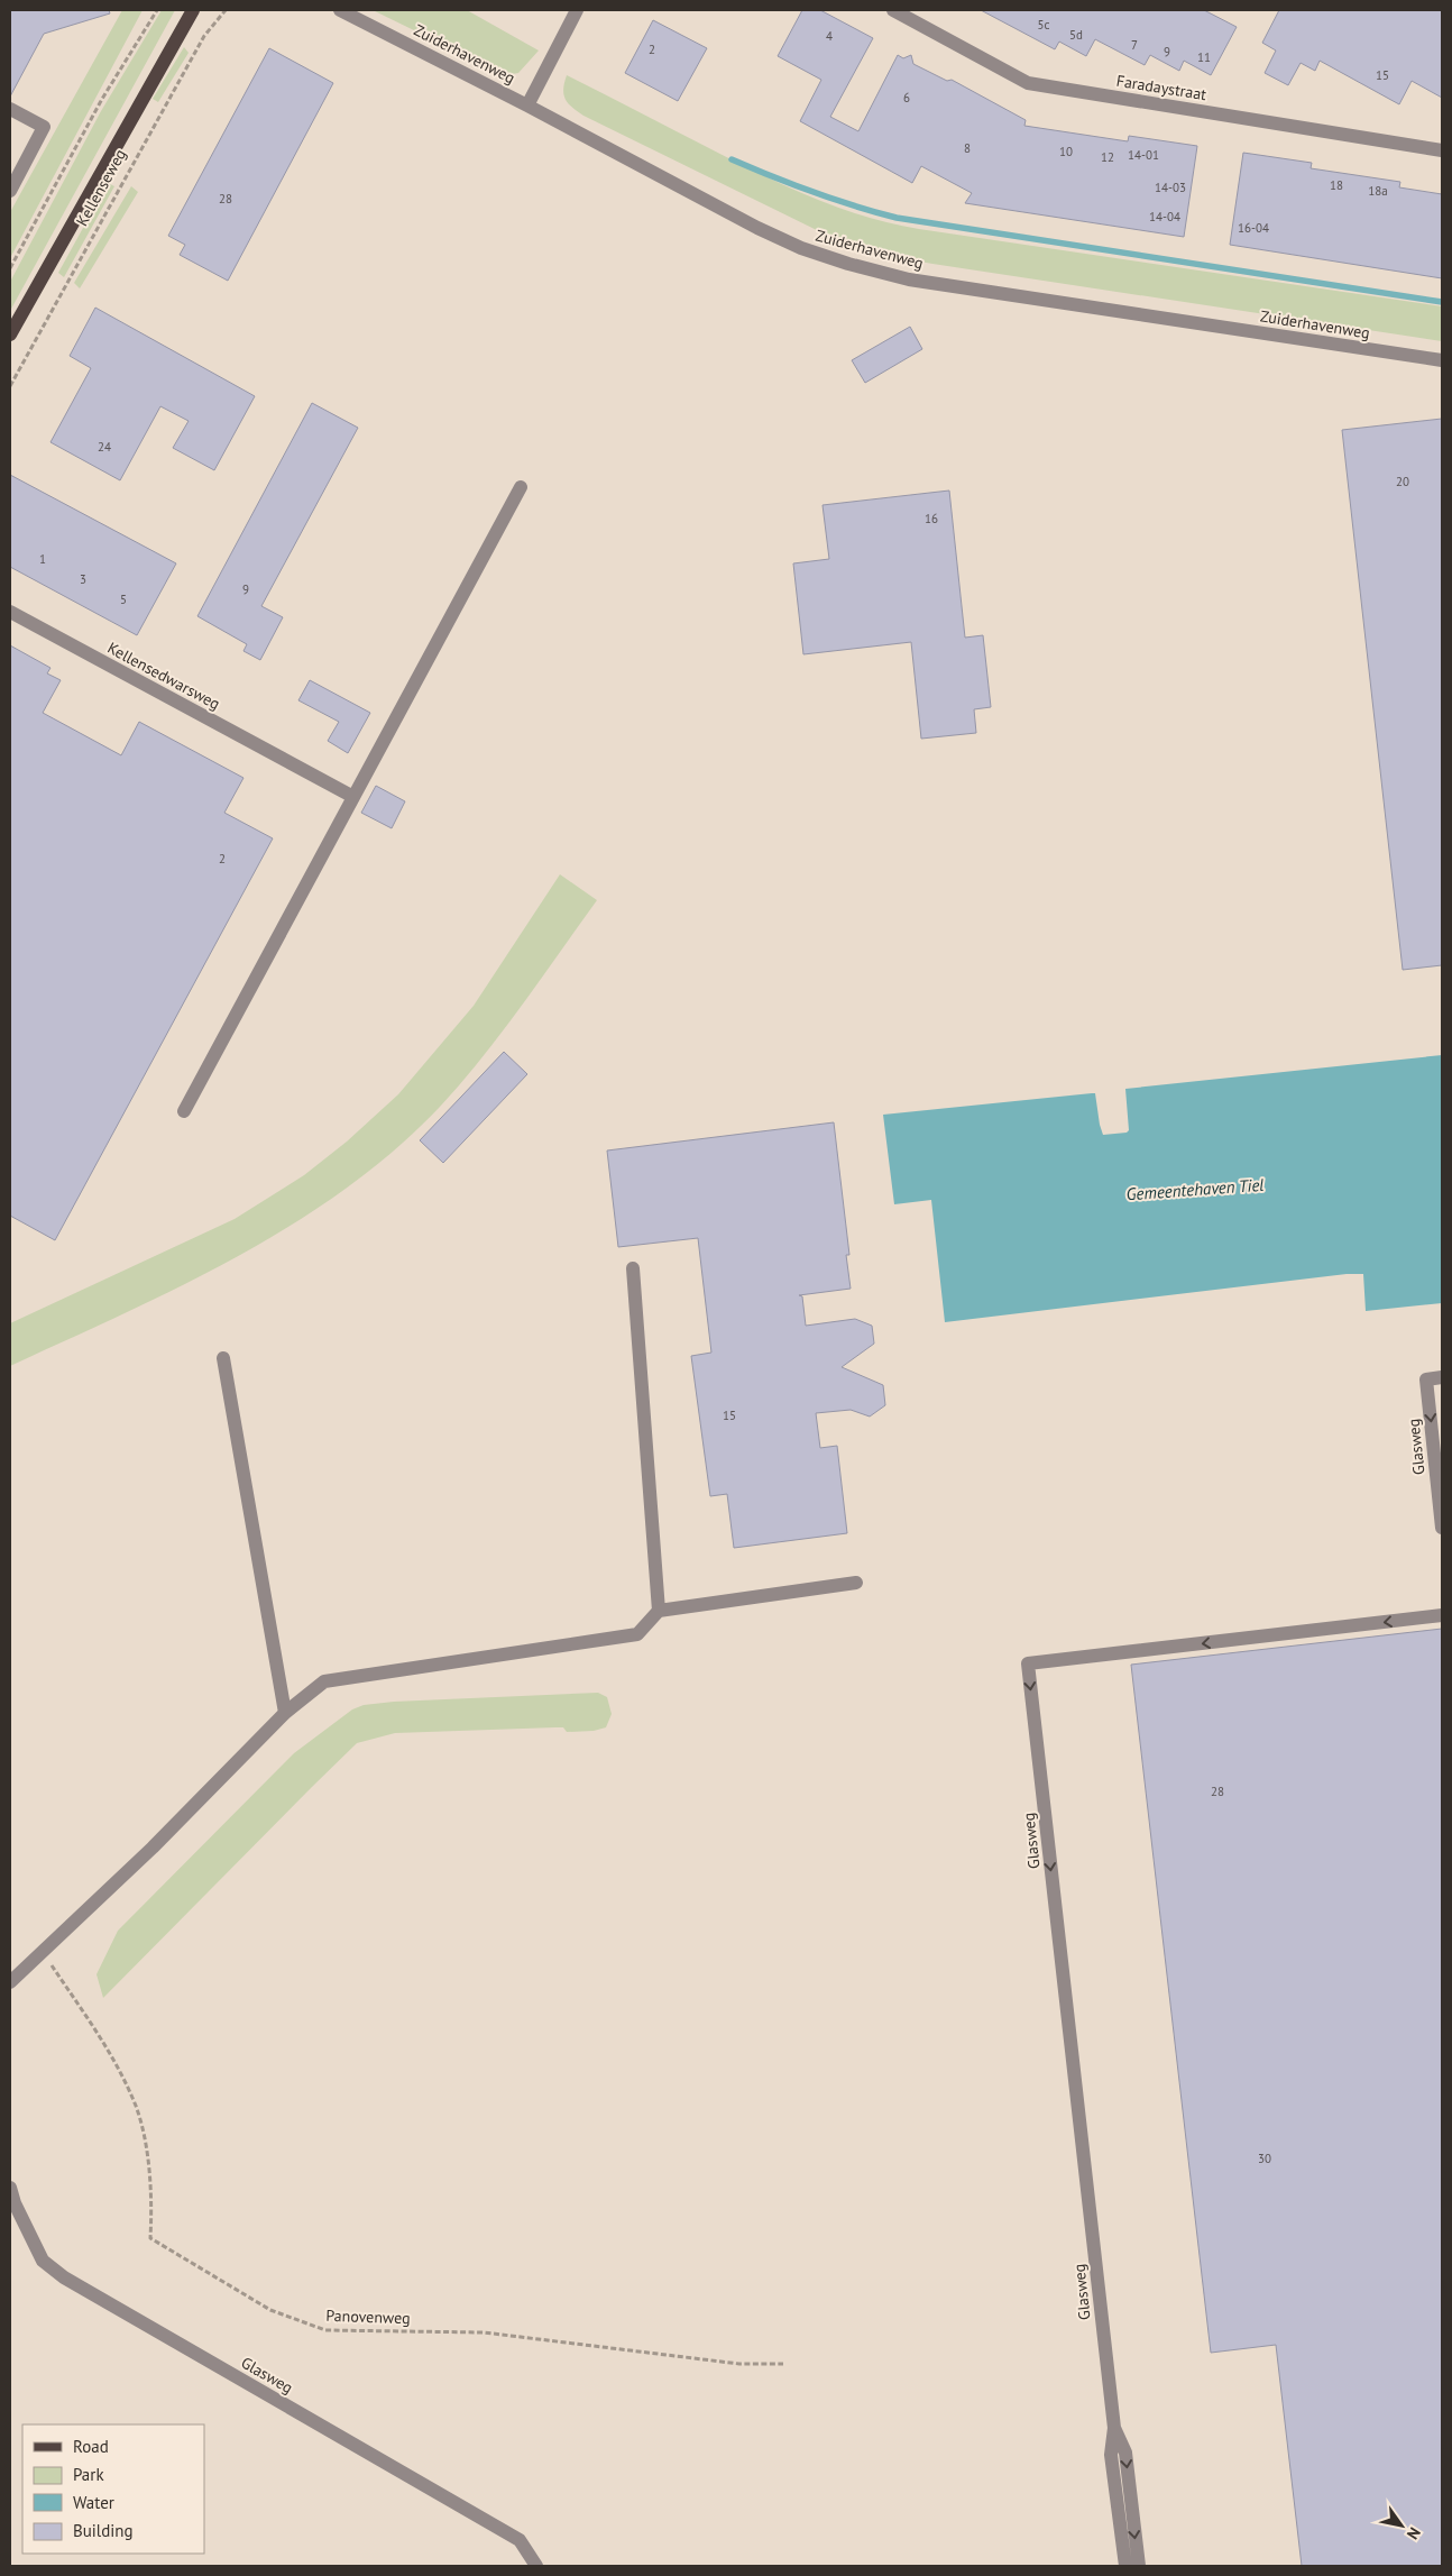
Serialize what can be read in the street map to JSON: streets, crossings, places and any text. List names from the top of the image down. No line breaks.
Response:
{"streets":{"main road":["Kellenseweg"],"street":["Zuiderhavenweg","Faradaystraat","Kellensedwarsweg","Glasweg"],"path":["Panovenweg"]},"water":["Gemeentehaven Tiel"],"house_numbers":["5c","5d","4","7","2","9","11","15","6","8","10","14-01","12","18","14-03","18a","28","14-04","16-04","24","20","16","1","3","9","5","2","15","28","30"],"legend":["Road","Park","Water","Building"],"north":"bottom right"}
